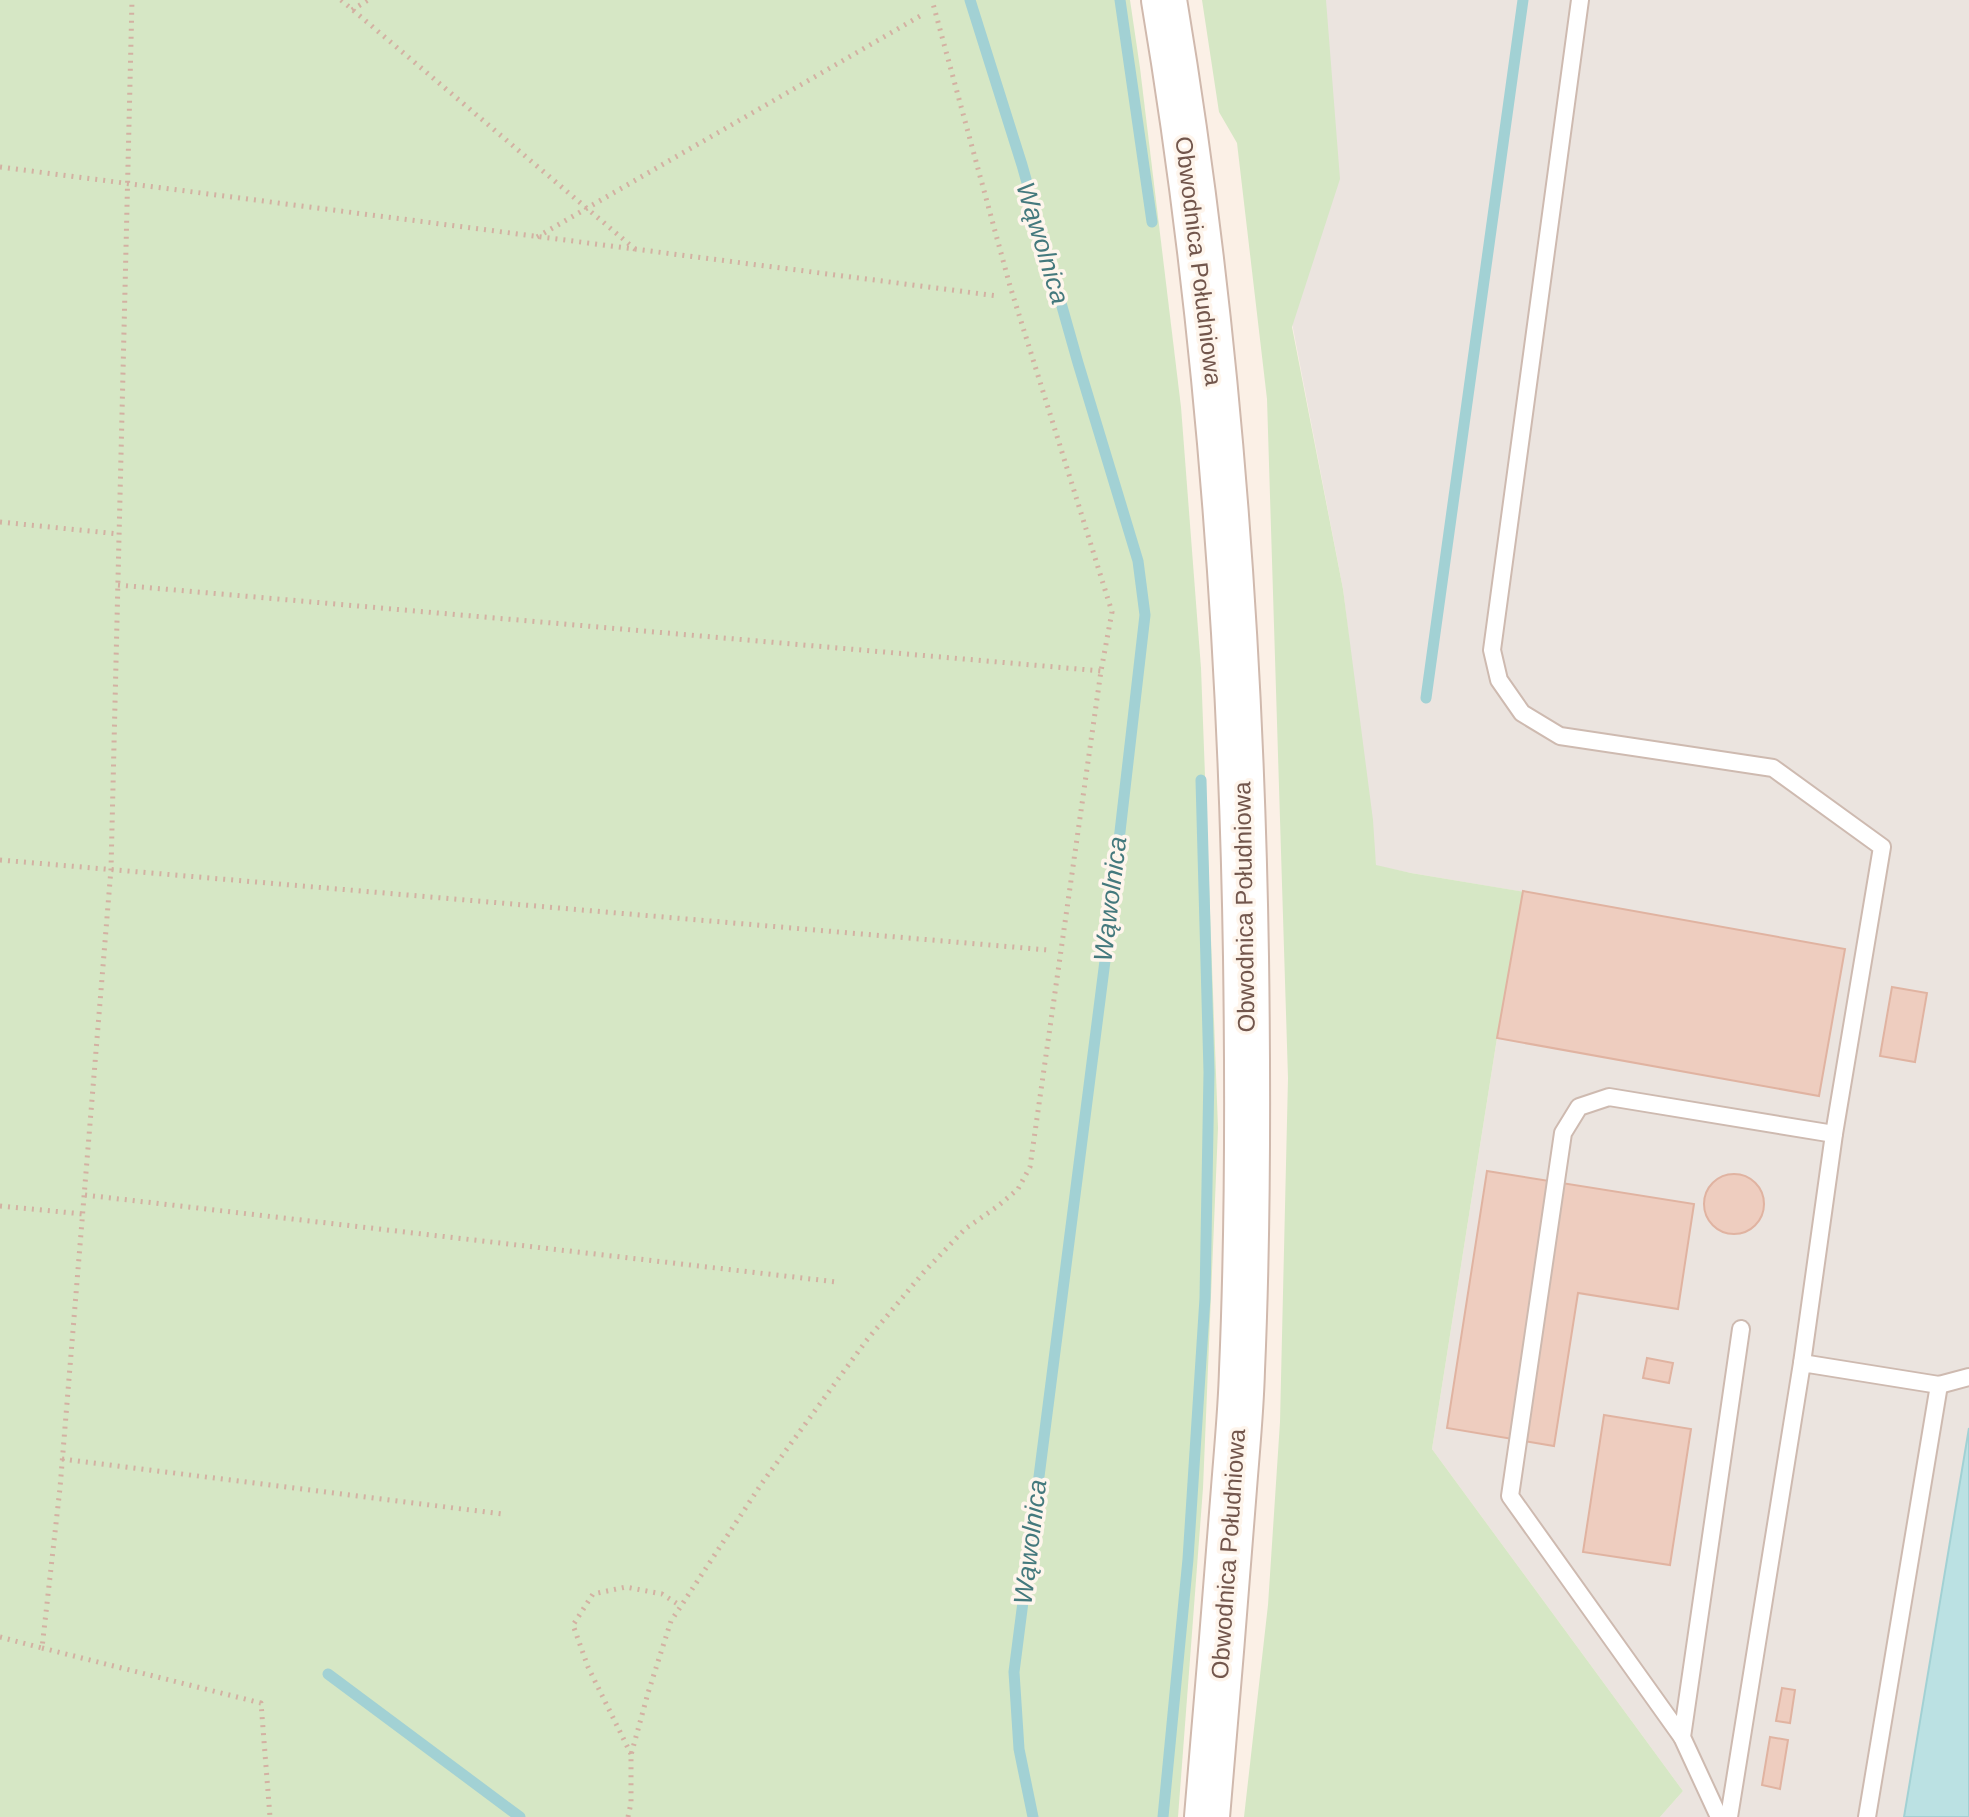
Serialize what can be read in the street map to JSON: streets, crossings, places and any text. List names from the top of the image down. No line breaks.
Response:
{"streets":{"main road":["Obwodnica Południowa"]},"water":["Wąwolnica"]}
